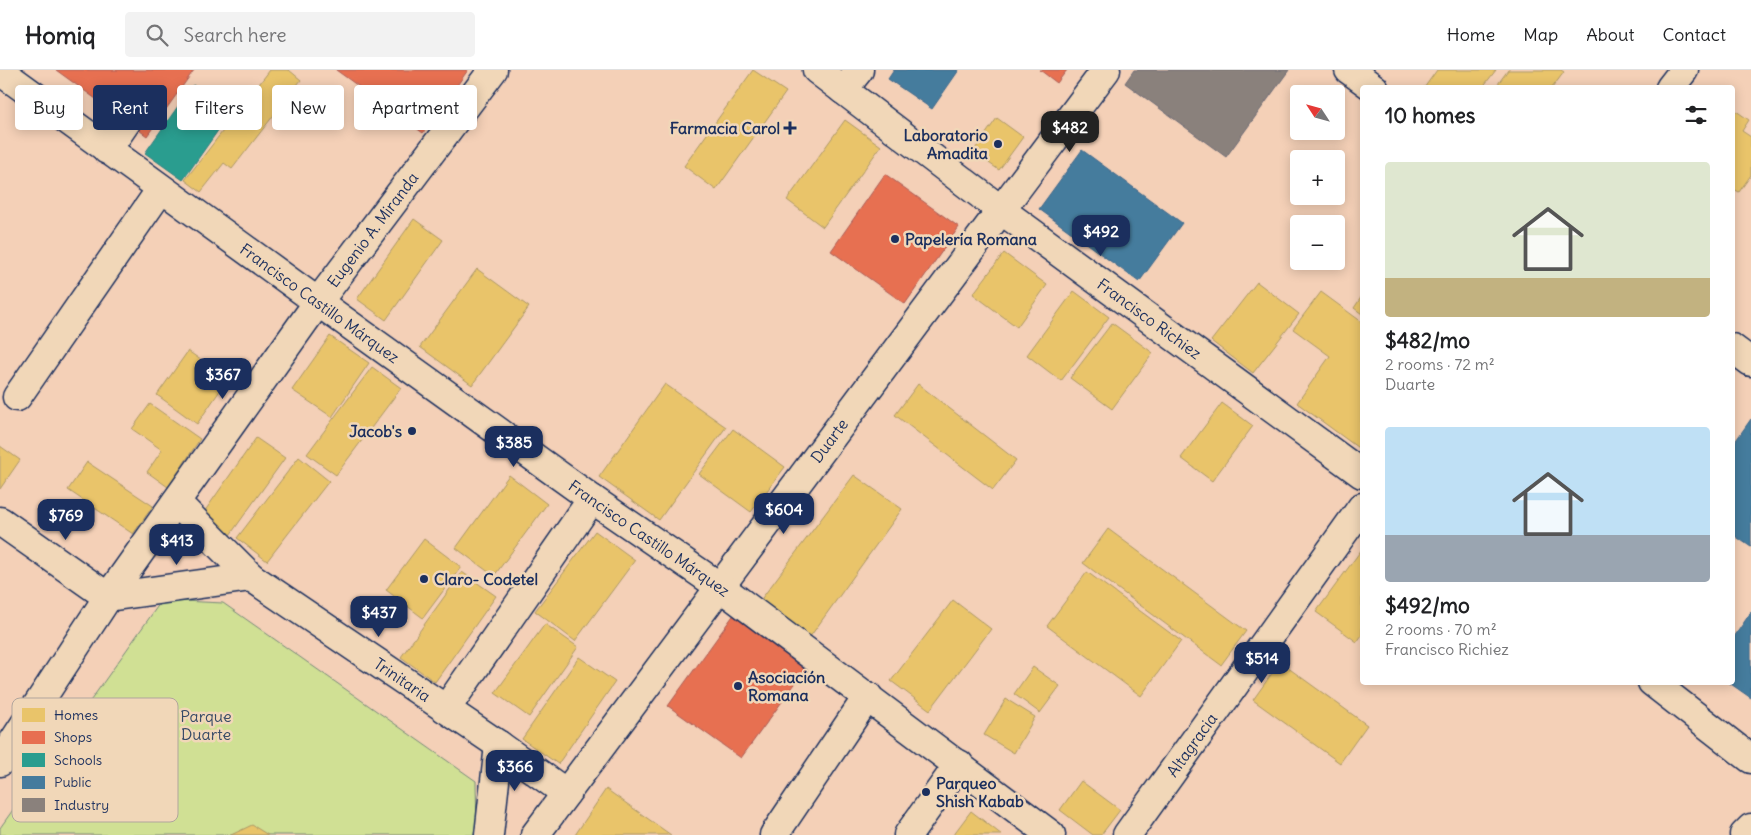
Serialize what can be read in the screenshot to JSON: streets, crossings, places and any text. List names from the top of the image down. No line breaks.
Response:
{"streets":{"street":["Eugenio A. Miranda","Francisco Castillo Márquez","Francisco Richiez","Duarte","Trinitaria","Altagracia"]},"crossings":[["Eugenio A. Miranda","Francisco Castillo Márquez"],["Eugenio A. Miranda","Trinitaria"],["Francisco Castillo Márquez","Duarte"],["Francisco Richiez","Duarte"],["Duarte","Trinitaria"]],"parks":["Parque Duarte"],"places":{"health":["Farmacia Carol"],"other":["Laboratorio Amadita","Papelería Romana","Jacob's","Claro- Codetel","Asociación Romana","Parqueo Shish Kabab"]},"legend":["Homes","Shops","Schools","Public","Industry"],"north":"top left","page":{"header":"Homiq","search":"Search here","nav":["Home","Map","About","Contact"],"map_buttons":["+","−"],"chip":["Buy","Rent","Filters","New","Apartment"],"heading":"10 homes","price":["$482","$492","$367","$385","$604","$769","$413","$437","$514","$366"],"list":[{"name":"$482/mo","note":"2 rooms · 72 m² · Duarte"},{"name":"$492/mo","note":"2 rooms · 70 m² · Francisco Richiez"}]}}
